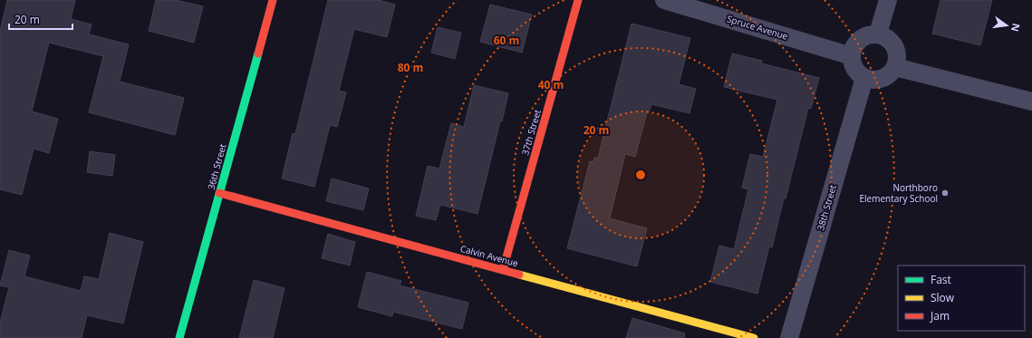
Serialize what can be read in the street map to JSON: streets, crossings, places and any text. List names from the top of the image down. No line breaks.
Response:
{"streets":{"street":["Spruce Avenue","37th Street","36th Street","38th Street","Calvin Avenue"]},"crossings":[["Spruce Avenue","38th Street"],["37th Street","Calvin Avenue"],["36th Street","Calvin Avenue"]],"places":["Northboro Elementary School"],"legend":["Fast","Slow","Jam"],"scale_bar":"20 m","north":"right","rings":["60 m","80 m","40 m","20 m"]}
